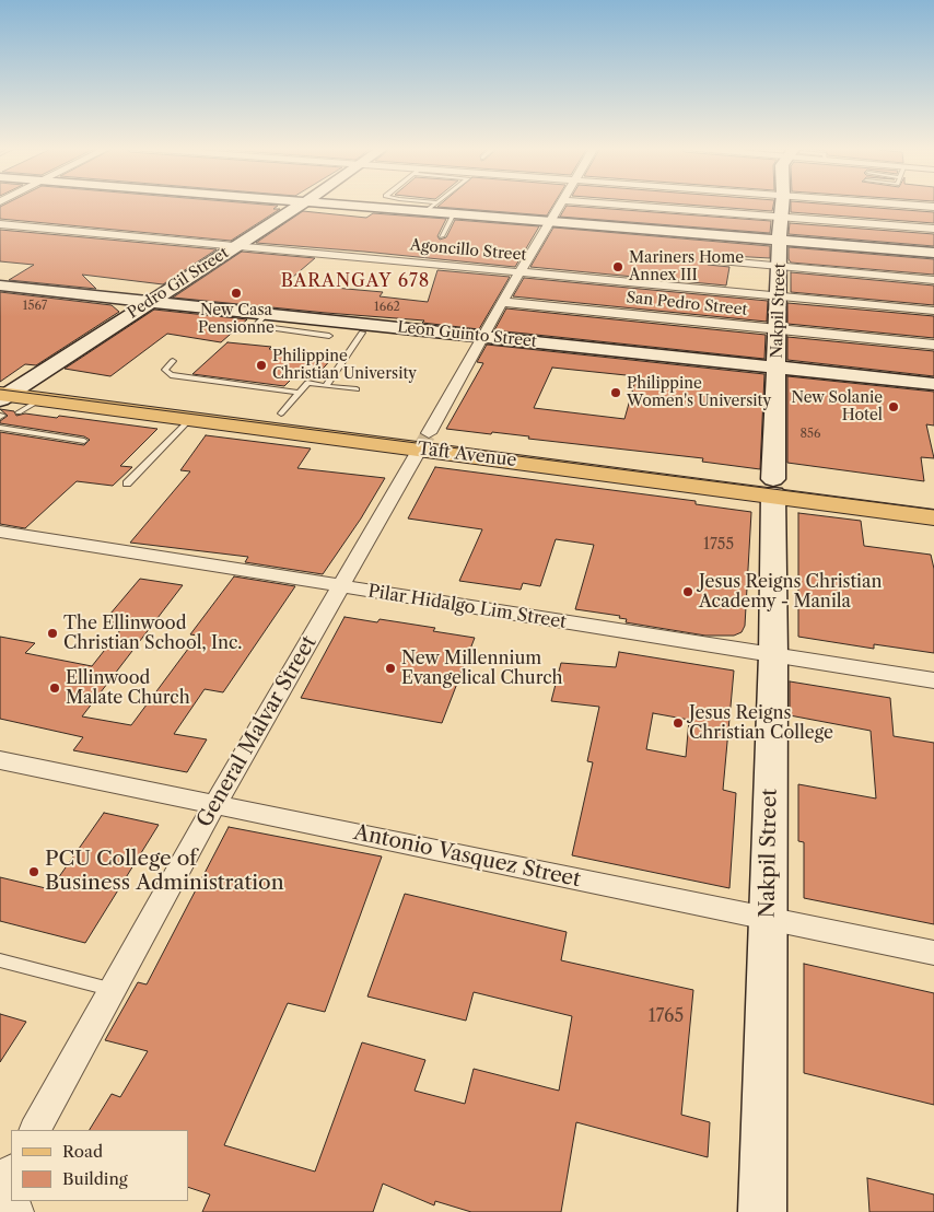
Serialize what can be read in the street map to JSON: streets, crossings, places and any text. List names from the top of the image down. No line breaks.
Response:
{"streets":{"main road":["Taft Avenue"],"street":["Agoncillo Street","Pedro Gil Street","San Pedro Street","Nakpil Street","Leon Guinto Street","Pilar Hidalgo Lim Street","General Malvar Street","Antonio Vasquez Street"]},"crossings":[["Agoncillo Street","Pedro Gil Street"],["Agoncillo Street","Nakpil Street"],["Agoncillo Street","General Malvar Street"],["Pedro Gil Street","Leon Guinto Street"],["Pedro Gil Street","Taft Avenue"],["San Pedro Street","Nakpil Street"],["San Pedro Street","General Malvar Street"],["Nakpil Street","Leon Guinto Street"],["Nakpil Street","Taft Avenue"],["Nakpil Street","Pilar Hidalgo Lim Street"],["Nakpil Street","Antonio Vasquez Street"],["Leon Guinto Street","General Malvar Street"],["Taft Avenue","General Malvar Street"],["Pilar Hidalgo Lim Street","General Malvar Street"],["General Malvar Street","Antonio Vasquez Street"]],"districts":["BARANGAY 678"],"places":["Mariners Home Annex III","New Casa Pensionne","Philippine Christian University","Philippine Women's University","New Solanie Hotel","Jesus Reigns Christian Academy - Manila","The Ellinwood Christian School, Inc.","New Millennium Evangelical Church","Ellinwood Malate Church","Jesus Reigns Christian College","PCU College of Business Administration"],"house_numbers":["1567","1662","856","1755","1765"],"legend":["Road","Building"]}
